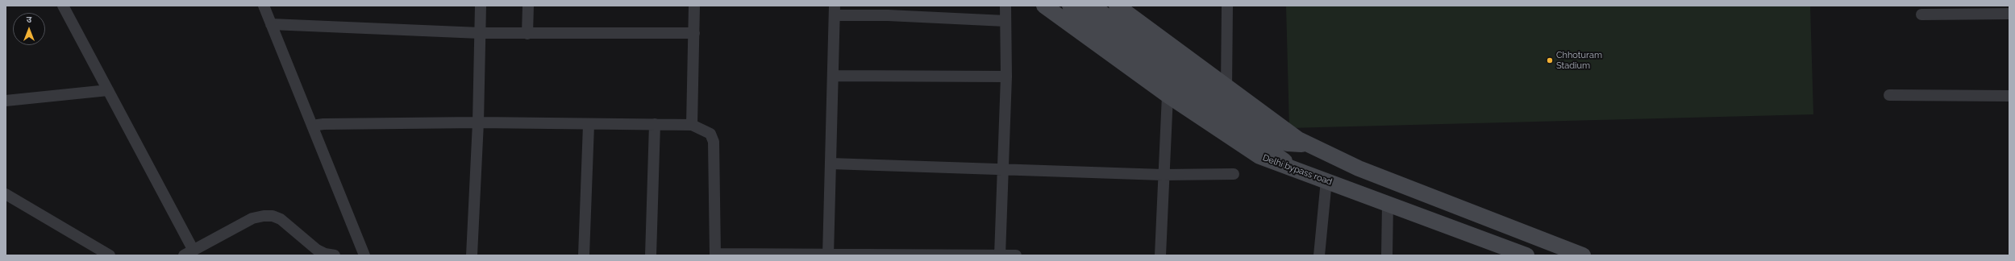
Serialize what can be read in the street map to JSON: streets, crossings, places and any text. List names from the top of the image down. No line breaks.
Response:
{"streets":{"main road":["Delhi bypass road"]},"places":["Chhoturam Stadium"],"north":"top"}
